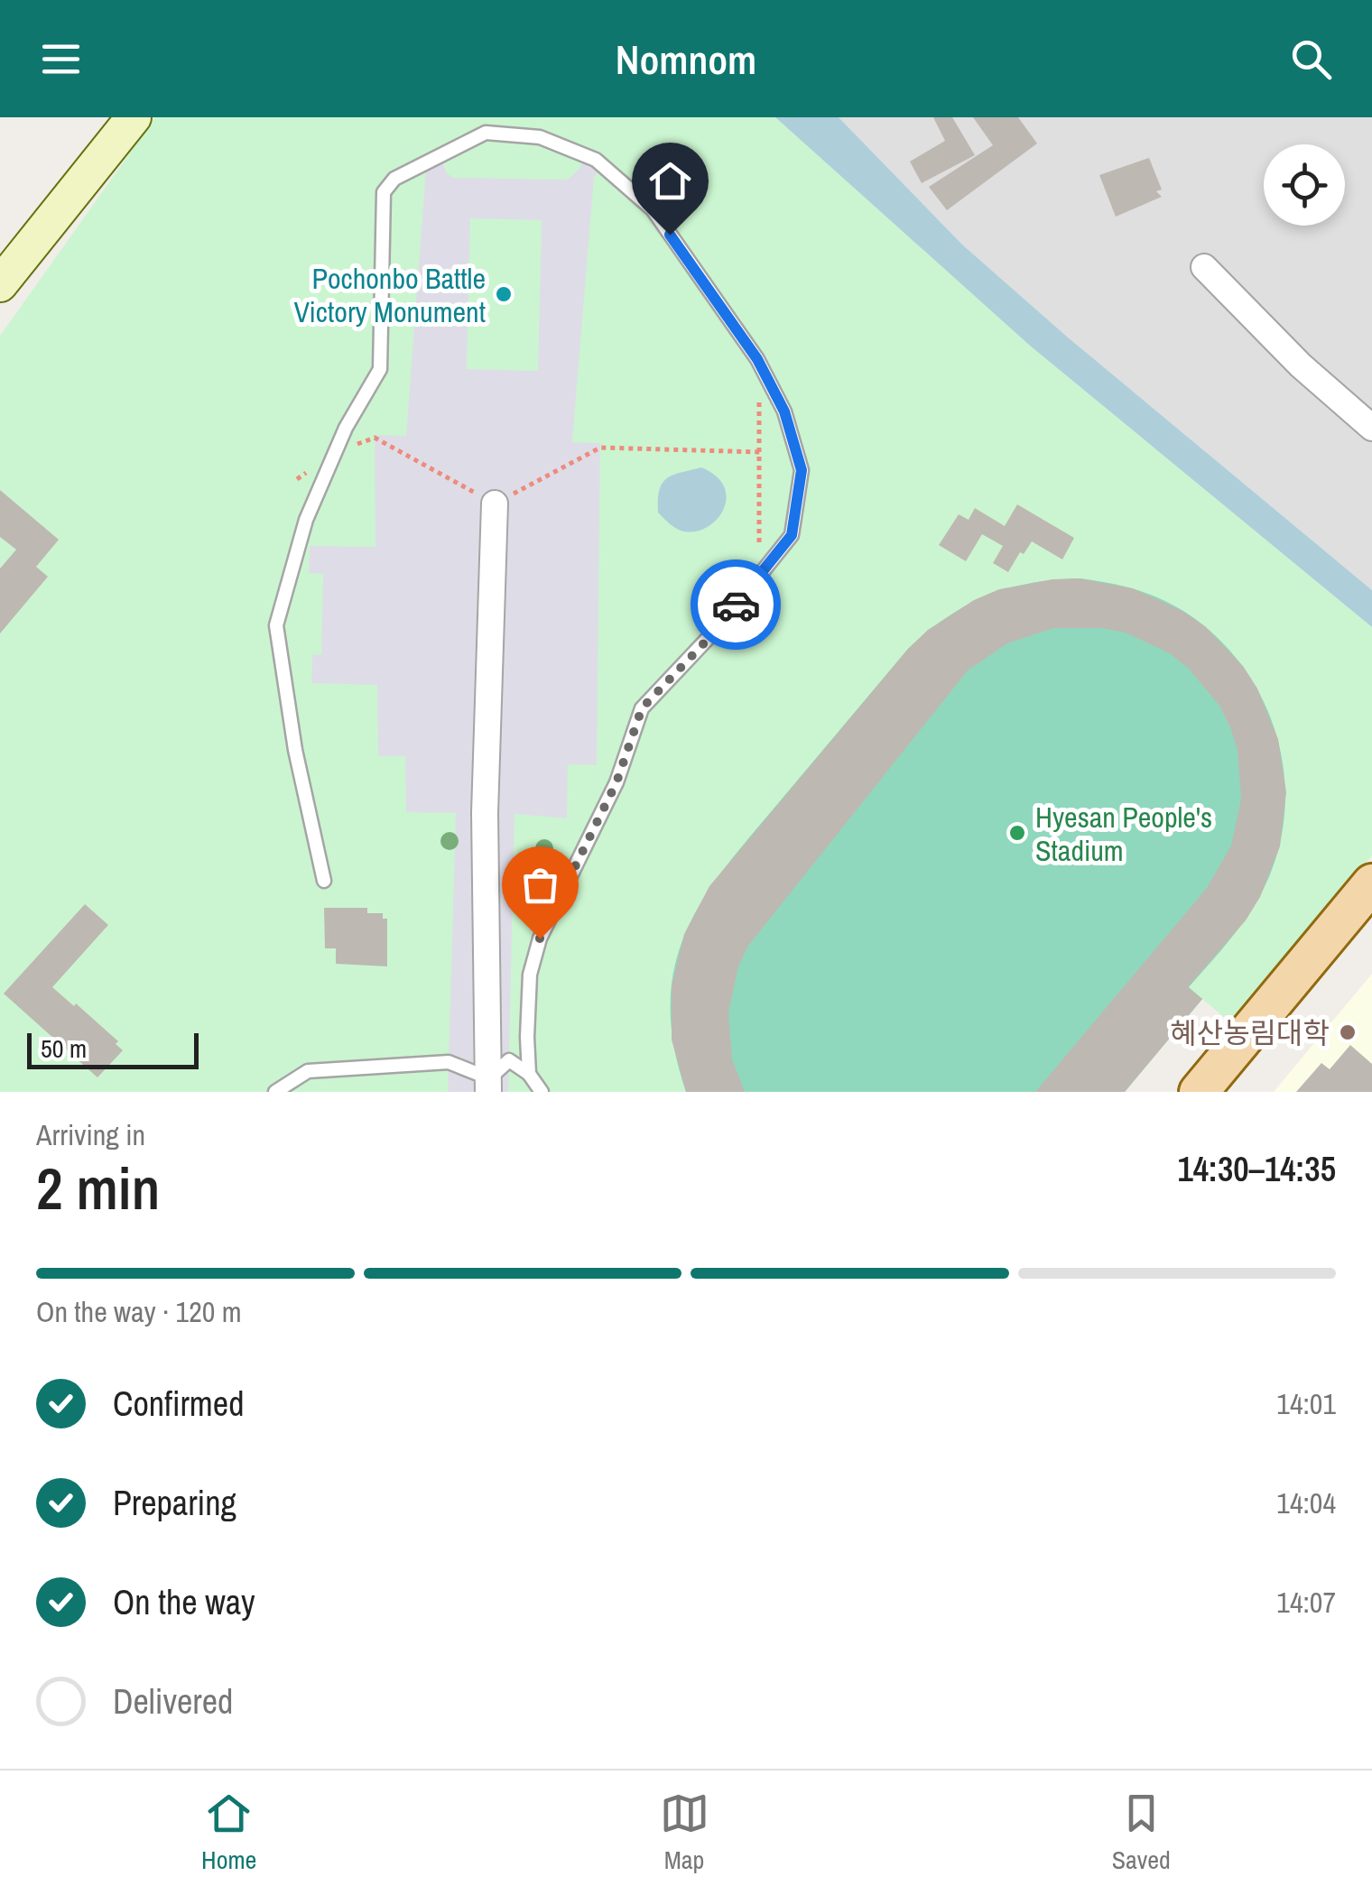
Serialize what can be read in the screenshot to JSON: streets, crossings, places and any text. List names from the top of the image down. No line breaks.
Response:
{"places":["Pochonbo Battle Victory Monument","Hyesan People's Stadium","혜산농림대학"],"scale_bar":"50 m","page":{"header":"Nomnom","scale":"50 m","heading":["2 min","Arriving in","14:30–14:35"],"bar":"On the way · 120 m","list":[["Confirmed","14:01"],["Preparing","14:04"],["On the way","14:07"],"Delivered"],"tabs":["Home","Map","Saved"]}}
